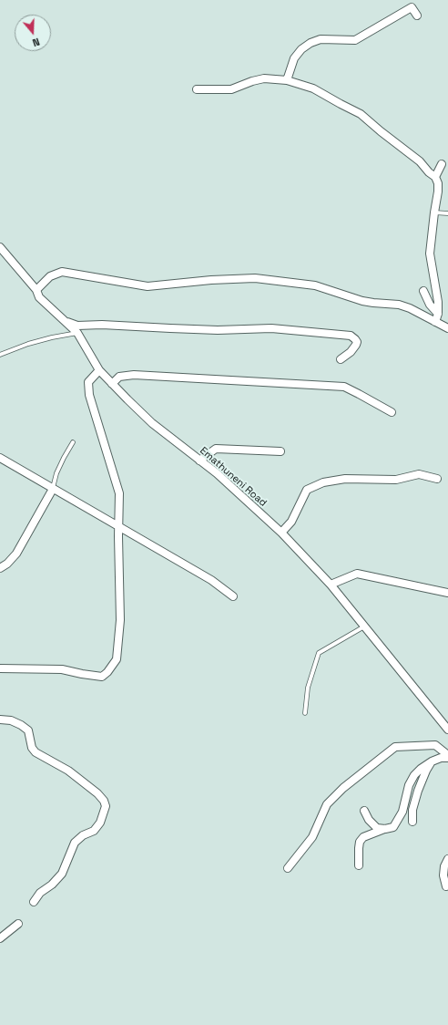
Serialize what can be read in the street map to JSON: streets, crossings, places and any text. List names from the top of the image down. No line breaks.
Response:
{"streets":{"street":["Emathuneni Road"]},"north":"bottom"}
